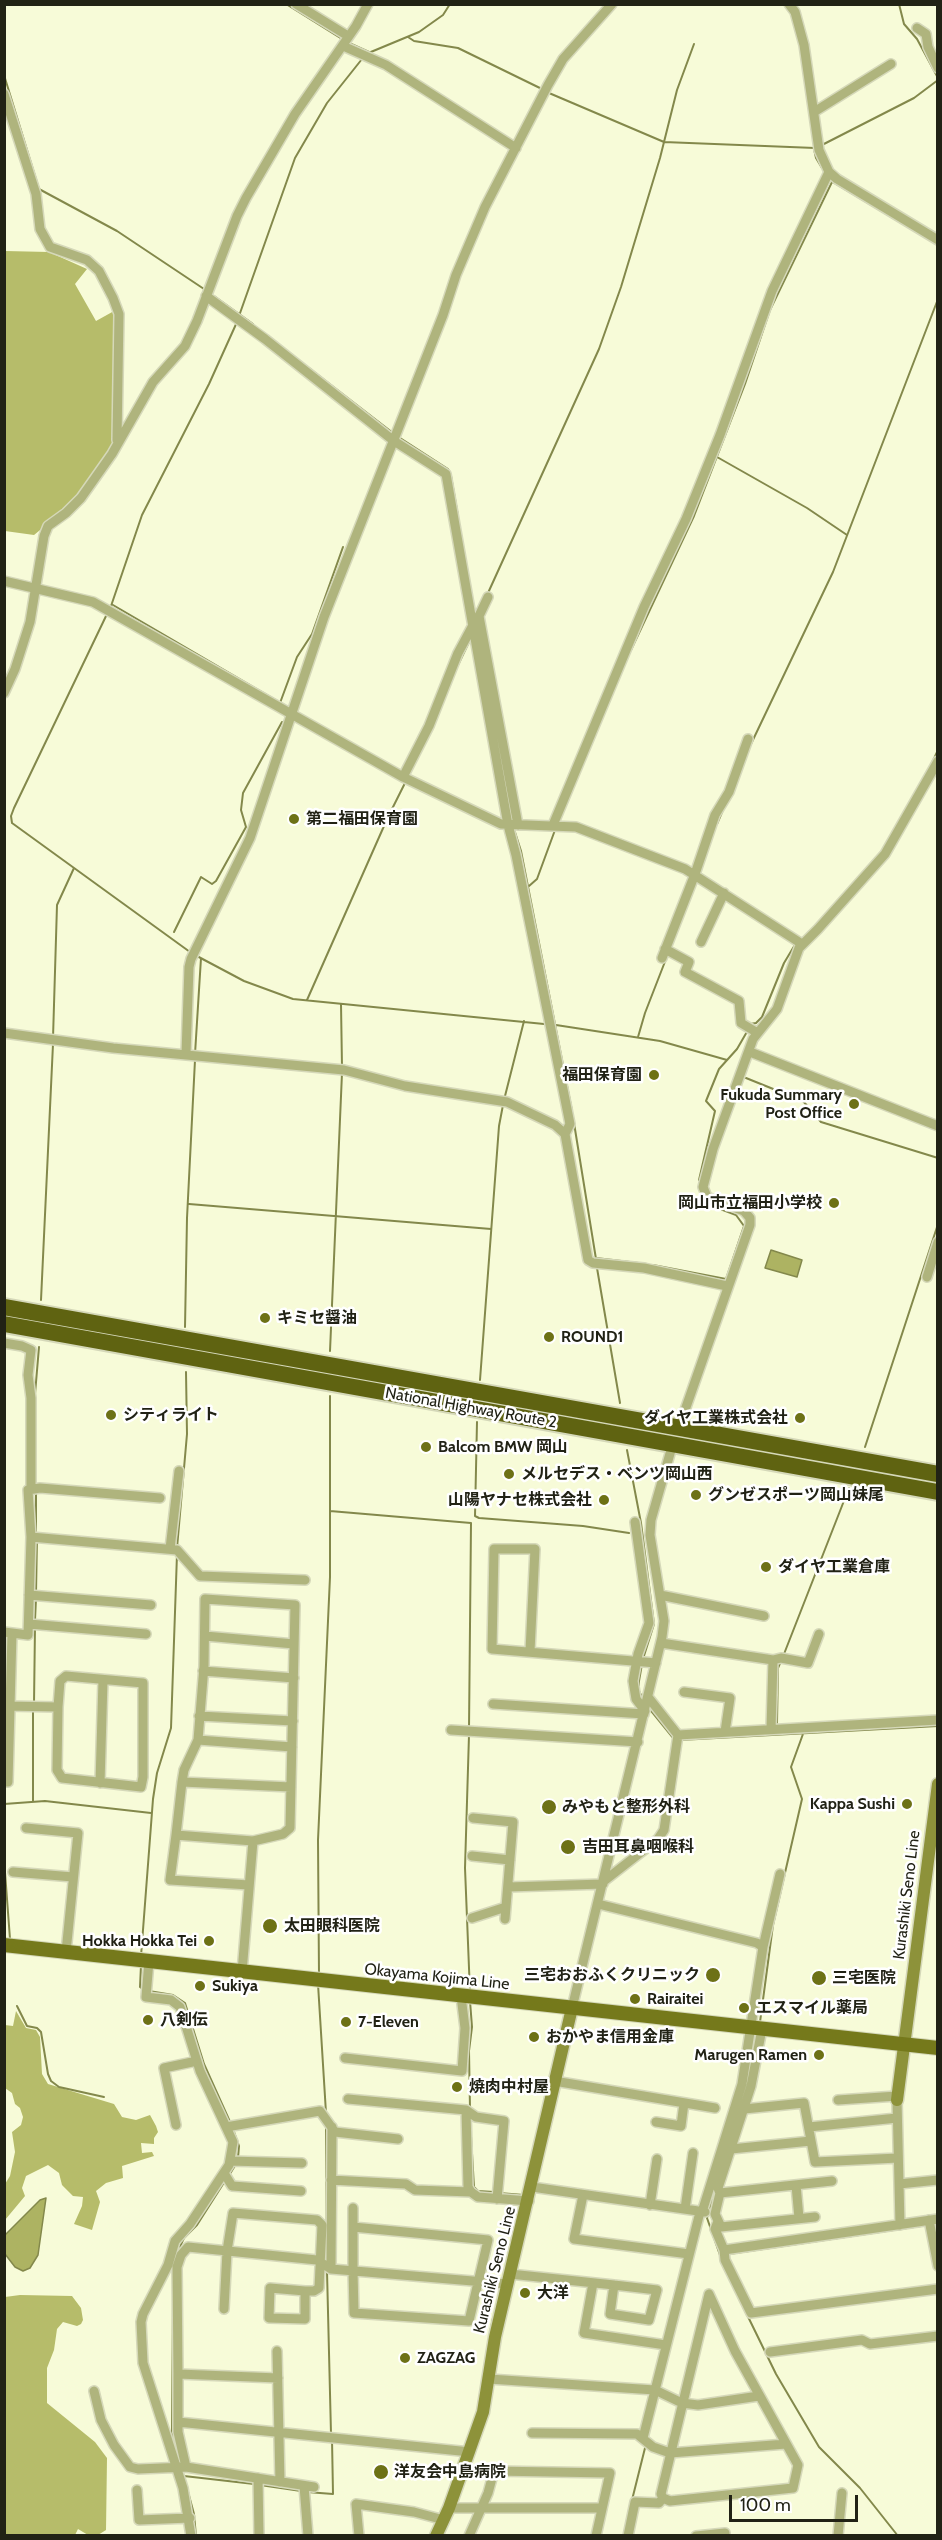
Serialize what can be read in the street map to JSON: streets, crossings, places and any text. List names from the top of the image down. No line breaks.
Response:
{"streets":{"highway":["National Highway Route 2"],"main road":["Kurashiki Seno Line","Okayama Kojima Line"]},"crossings":[["Kurashiki Seno Line","Okayama Kojima Line"]],"places":["第二福田保育園","福田保育園","Fukuda Summary Post Office","岡山市立福田小学校","キミセ醤油","ROUND1","シティライト","ダイヤ工業株式会社","Balcom BMW 岡山","メルセデス・ベンツ岡山西","グンゼスポーツ岡山妹尾","山陽ヤナセ株式会社","ダイヤ工業倉庫","Kappa Sushi","みやもと整形外科","吉田耳鼻咽喉科","太田眼科医院","Hokka Hokka Tei","三宅おおふくクリニック","三宅医院","Sukiya","Rairaitei","エスマイル薬局","八剣伝","7-Eleven","おかやま信用金庫","Marugen Ramen","焼肉中村屋","大洋","ZAGZAG","洋友会中島病院"],"scale_bar":"100 m"}
